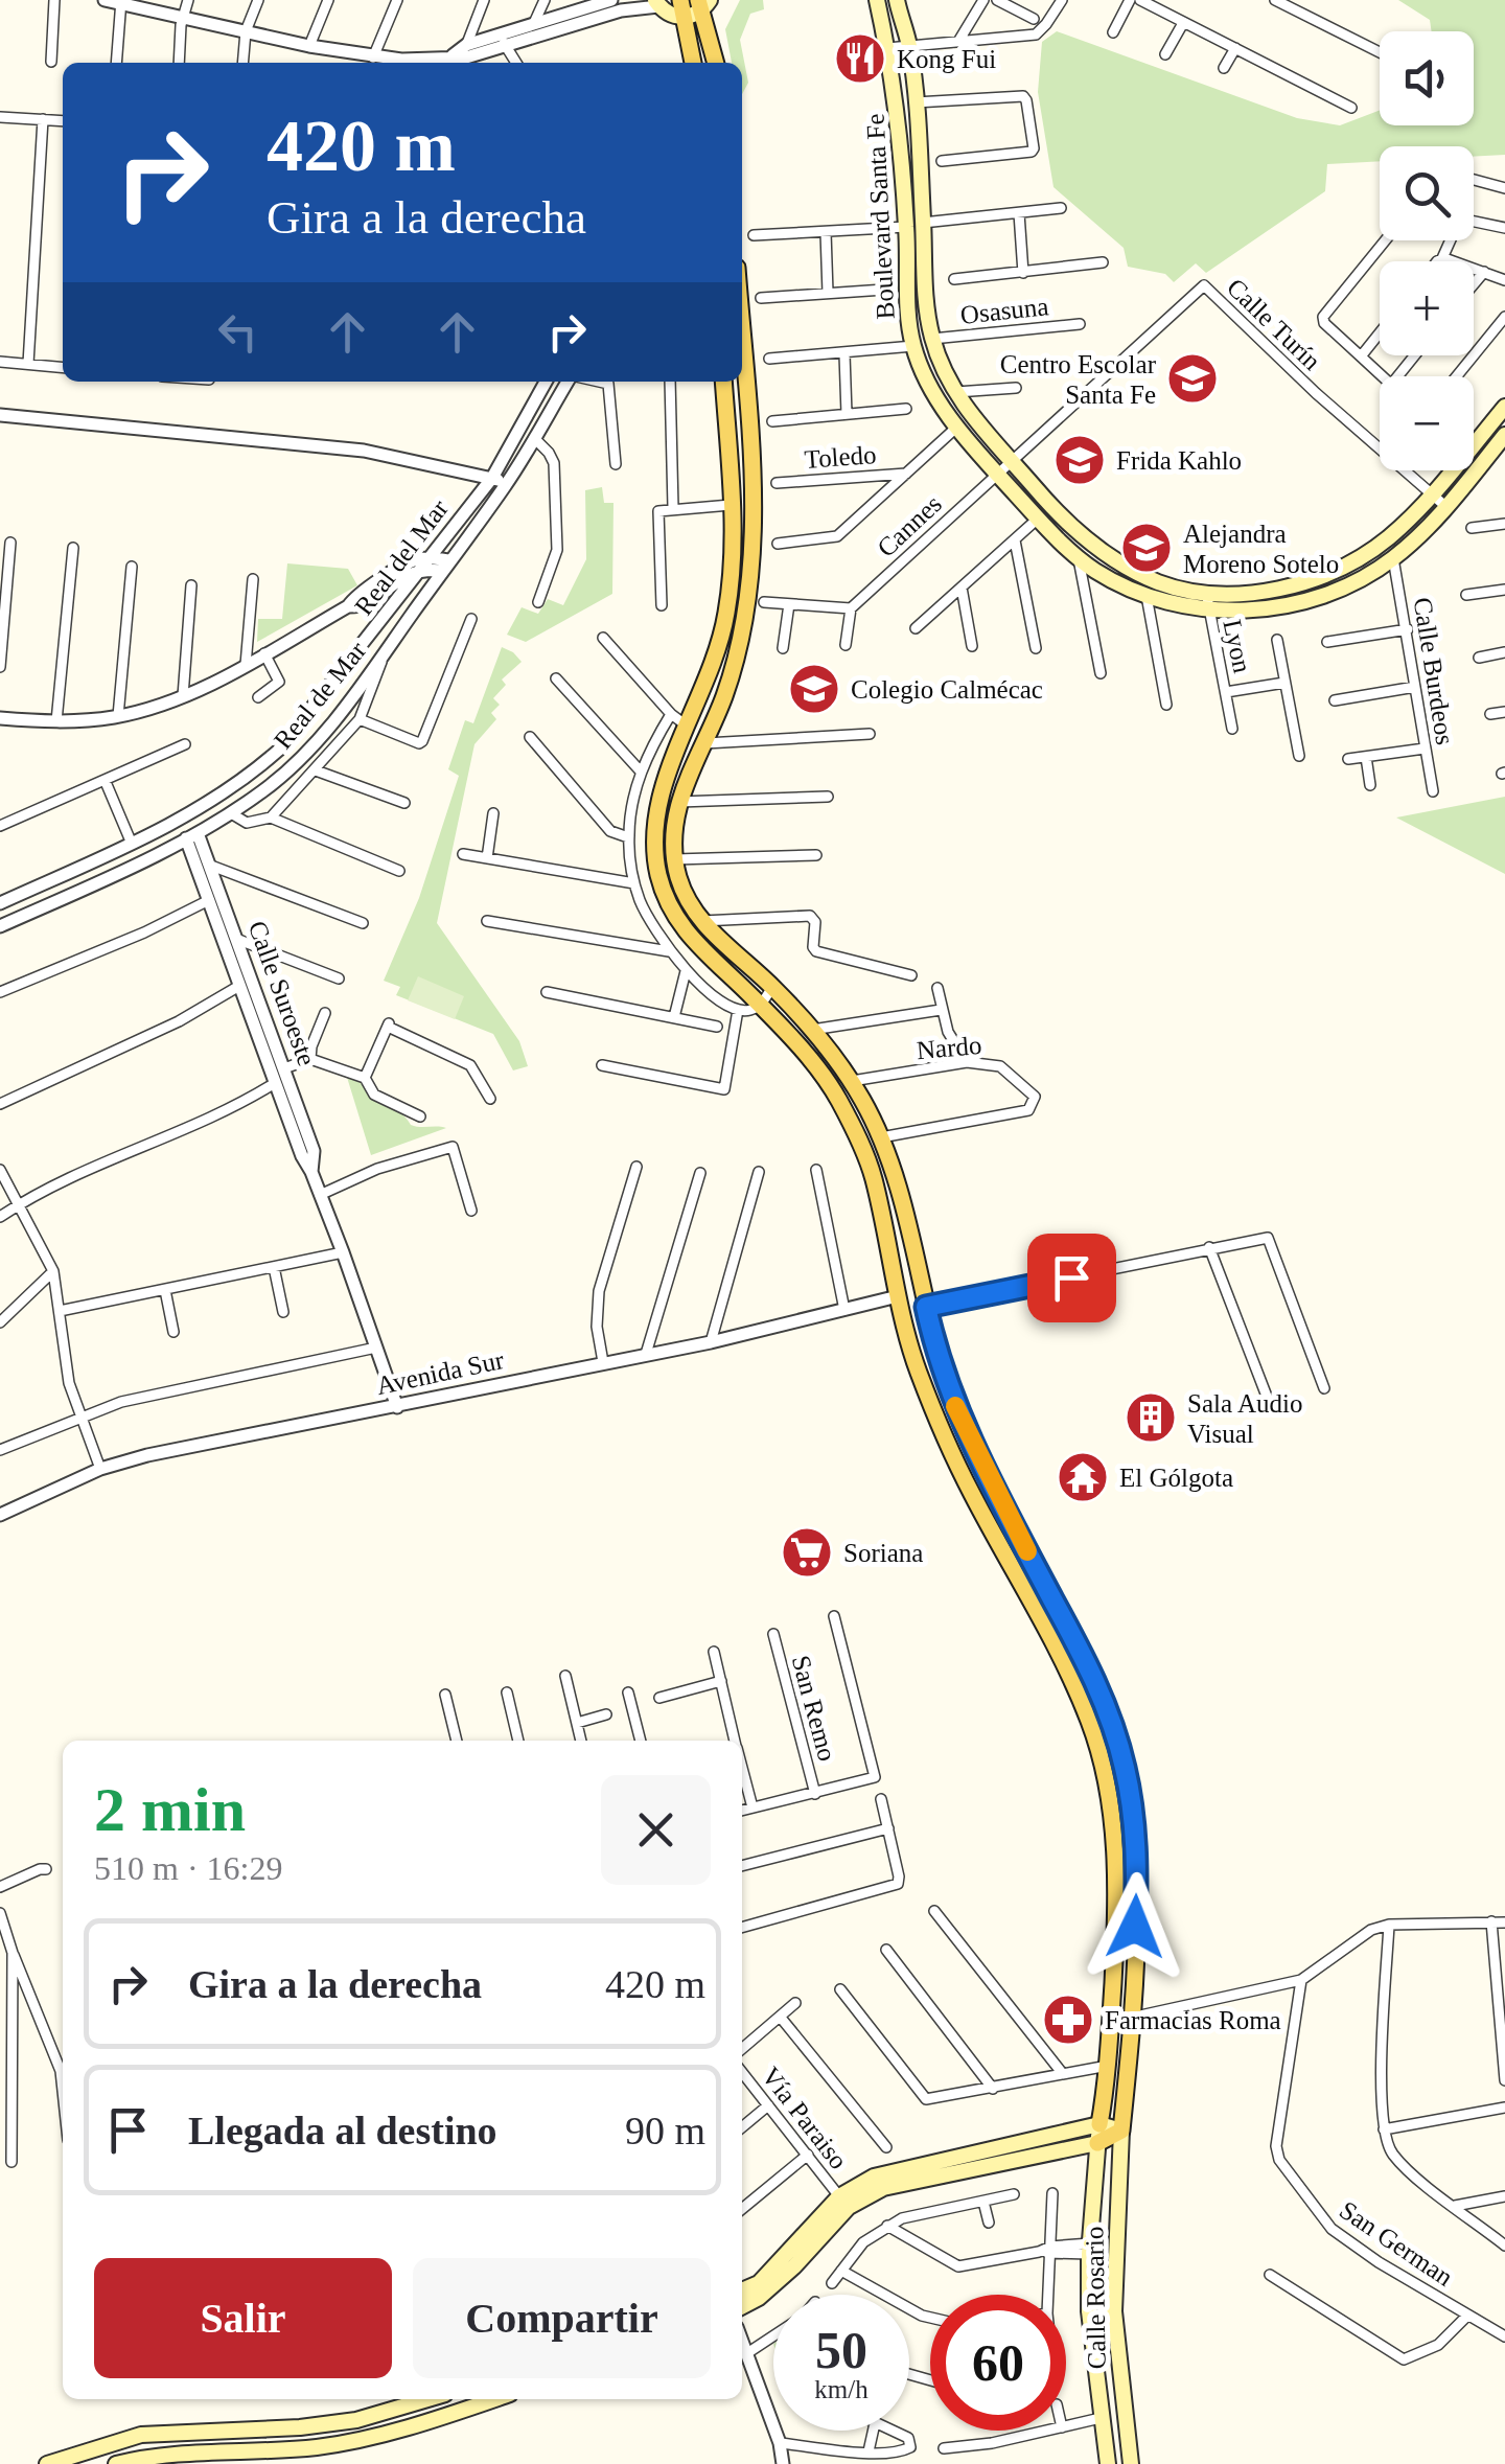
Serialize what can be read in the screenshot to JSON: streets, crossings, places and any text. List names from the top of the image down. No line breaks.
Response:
{"streets":{"main road":["Boulevard Santa Fe","Calle Rosario"],"street":["Osasuna","Calle Turín","Toledo","Cannes","Real del Mar","Lyon","Calle Burdeos","Real de Mar","Calle Suroeste","Nardo","Avenida Sur","San Remo","Vía Paraiso","San German"]},"crossings":[["Boulevard Santa Fe","Osasuna"],["Boulevard Santa Fe","Calle Turín"],["Boulevard Santa Fe","Cannes"],["Boulevard Santa Fe","Lyon"],["Boulevard Santa Fe","Calle Burdeos"],["Calle Turín","Cannes"],["Real de Mar","Calle Suroeste"],["Calle Suroeste","Avenida Sur"]],"places":{"restaurant":["Kong Fui"],"school or university":["Centro Escolar Santa Fe","Frida Kahlo","Alejandra Moreno Sotelo","Colegio Calmécac"],"building":["Sala Audio Visual"],"temple":["El Gólgota"],"supermarket":["Soriana"],"pharmacy":["Farmacias Roma"]},"page":{"map_buttons":["+","−"],"turn":["420 m","Gira a la derecha"],"heading":["2 min","510 m · 16:29"],"list":[{"name":"Gira a la derecha","value":"420 m"},{"name":"Llegada al destino","value":"90 m"}],"buttons":["Salir","Compartir"],"speed":"50 km/h","limit":"60"}}
